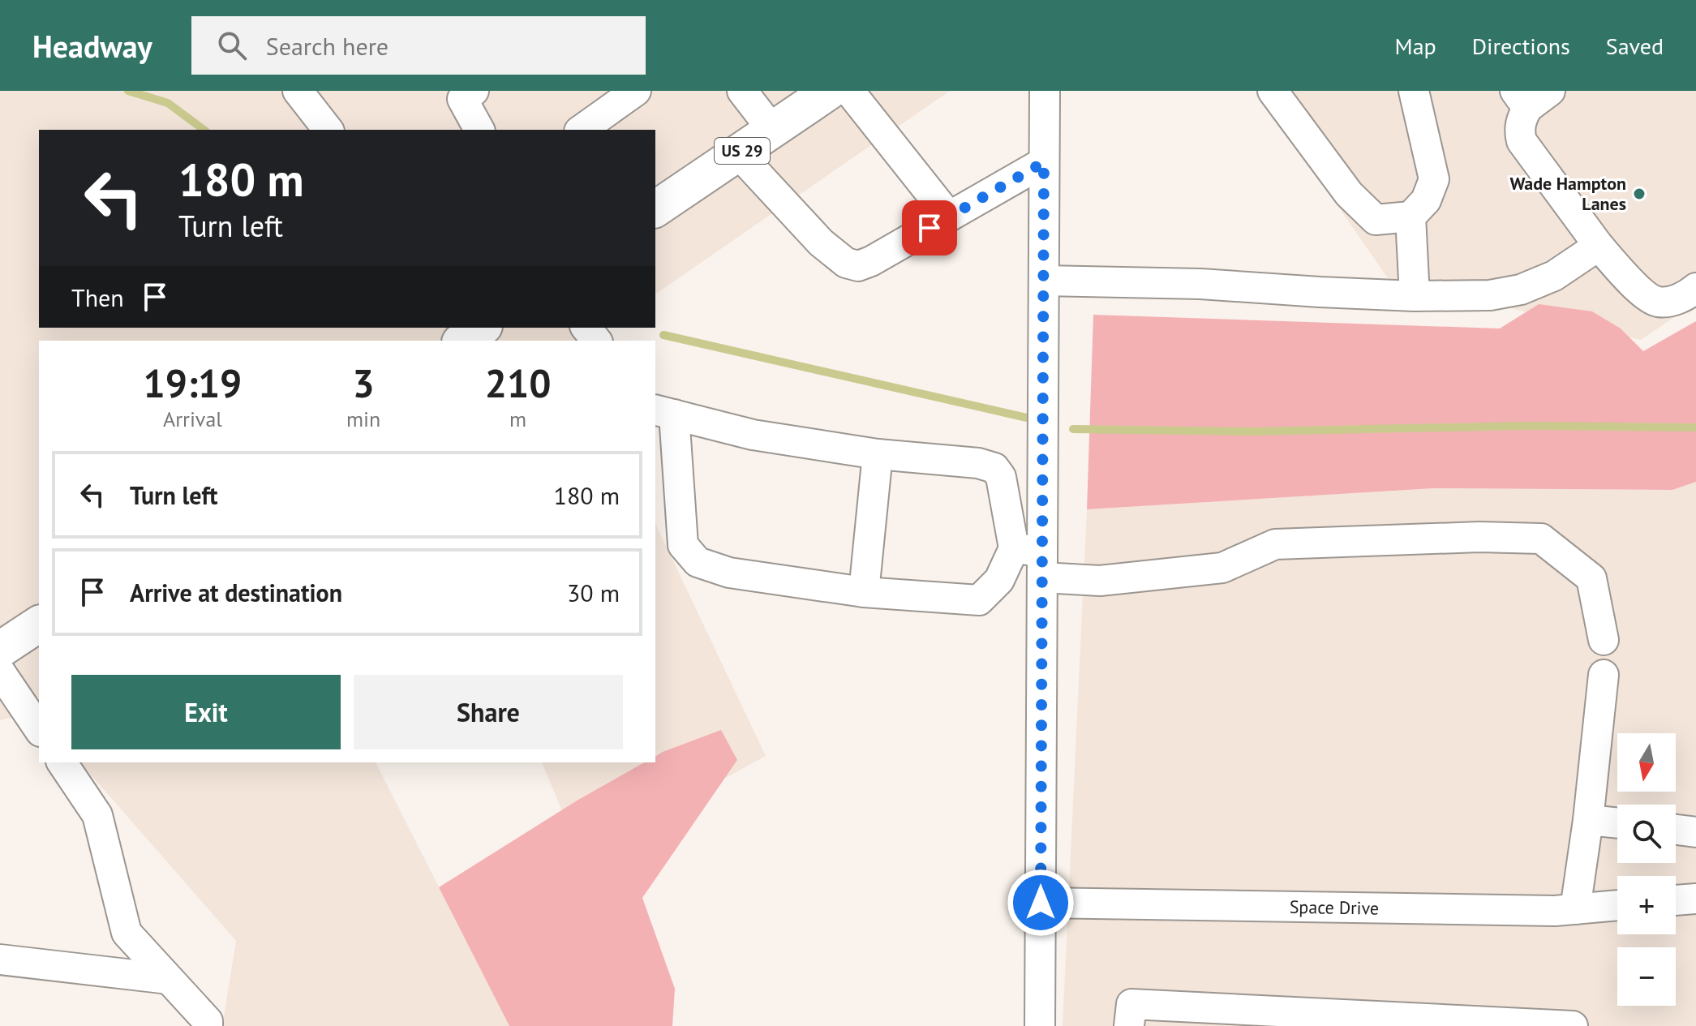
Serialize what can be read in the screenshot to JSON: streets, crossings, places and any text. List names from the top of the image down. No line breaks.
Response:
{"streets":{"main road":["US 29"],"street":["Space Drive"]},"places":["Wade Hampton Lanes"],"north":"bottom","page":{"header":"Headway","search":"Search here","nav":["Map","Directions","Saved"],"turn":["180 m","Turn left"],"then":"Then","eta":["19:19","Arrival","3","min","210","m"],"list":[{"name":"Turn left","value":"180 m"},{"name":"Arrive at destination","value":"30 m"}],"buttons":["Exit","Share"],"map_buttons":["+","−"]}}
